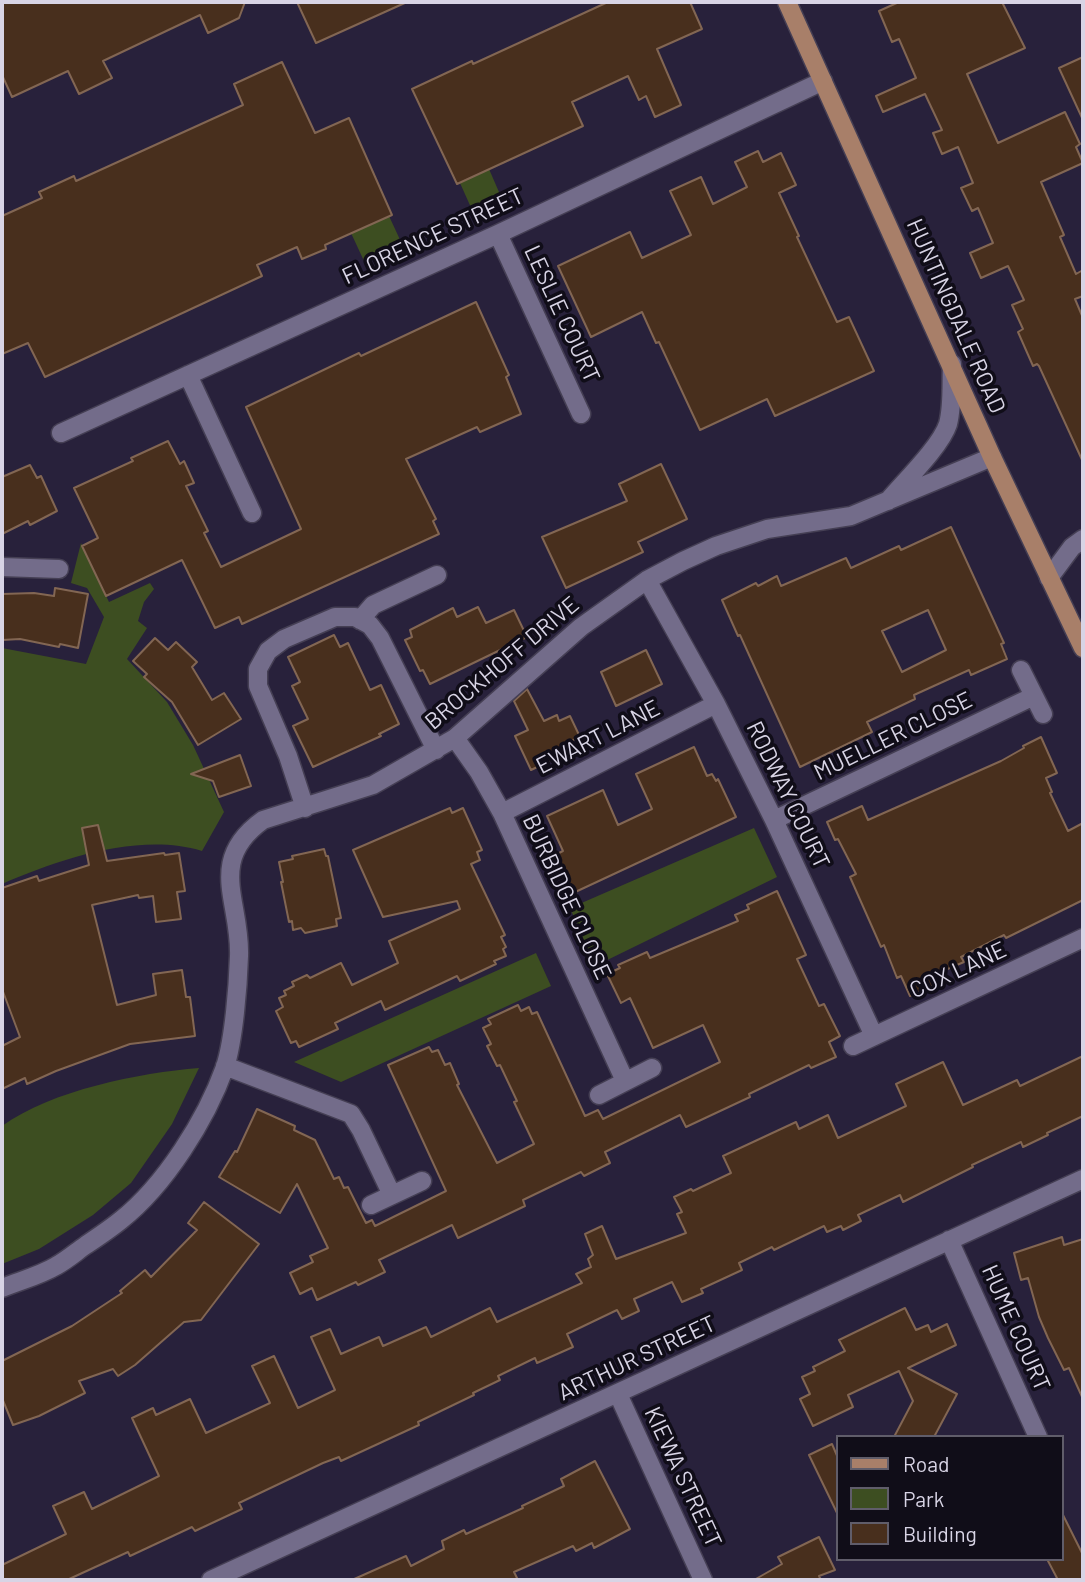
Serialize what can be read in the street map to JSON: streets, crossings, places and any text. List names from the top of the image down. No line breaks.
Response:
{"streets":{"main road":["HUNTINGDALE ROAD"],"street":["FLORENCE STREET","LESLIE COURT","BROCKHOFF DRIVE","MUELLER CLOSE","EWART LANE","RODWAY COURT","BURBIDGE CLOSE","COX LANE","HUME COURT","ARTHUR STREET","KIEWA STREET"]},"crossings":[["FLORENCE STREET","LESLIE COURT"],["FLORENCE STREET","HUNTINGDALE ROAD"],["HUNTINGDALE ROAD","BROCKHOFF DRIVE"],["BROCKHOFF DRIVE","RODWAY COURT"],["BROCKHOFF DRIVE","BURBIDGE CLOSE"],["MUELLER CLOSE","RODWAY COURT"],["EWART LANE","RODWAY COURT"],["EWART LANE","BURBIDGE CLOSE"],["RODWAY COURT","COX LANE"],["HUME COURT","ARTHUR STREET"],["ARTHUR STREET","KIEWA STREET"]],"legend":["Road","Park","Building"]}
